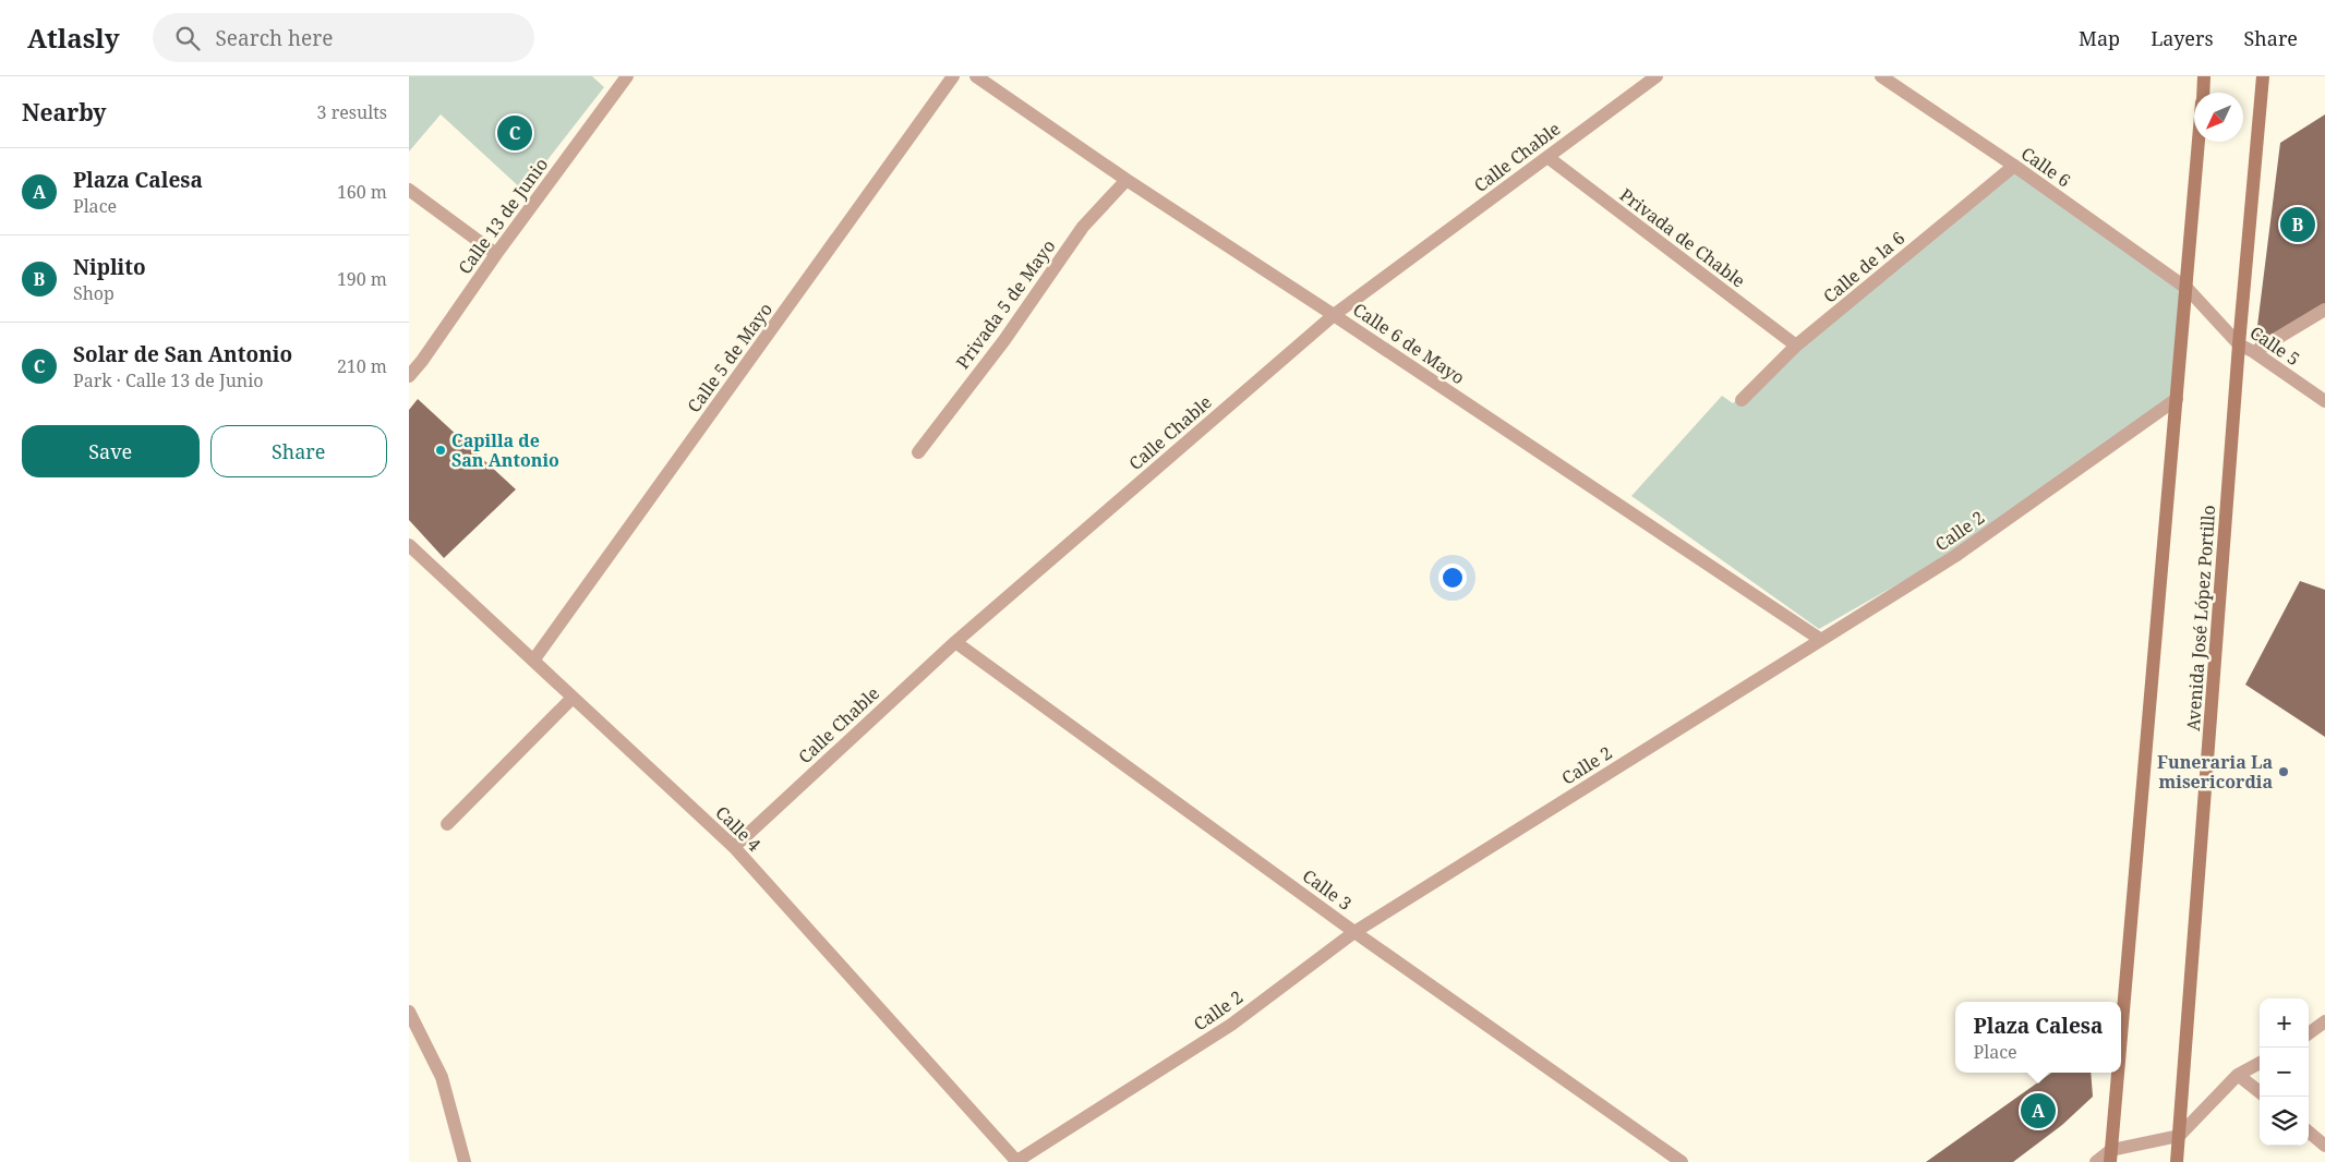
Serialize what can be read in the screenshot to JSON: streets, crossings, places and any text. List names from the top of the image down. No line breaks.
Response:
{"streets":{"main road":["Avenida José López Portillo"],"street":["Calle Chable","Calle 6","Calle 13 de Junio","Privada de Chable","Calle de la 6","Privada 5 de Mayo","Calle 6 de Mayo","Calle 5","Calle 5 de Mayo","Calle 2","Calle 4","Calle 3"]},"crossings":[["Calle Chable","Privada de Chable"],["Calle Chable","Calle 6 de Mayo"],["Calle Chable","Calle 4"],["Calle Chable","Calle 3"],["Calle 6","Calle de la 6"],["Calle 6","Calle 5"],["Privada de Chable","Calle de la 6"],["Privada 5 de Mayo","Calle 6 de Mayo"],["Calle 6 de Mayo","Calle 2"],["Calle 5","Avenida José López Portillo"],["Calle 5 de Mayo","Calle 4"],["Calle 2","Calle 4"],["Calle 2","Calle 3"]],"places":["Capilla de San Antonio","Funeraria La misericordia"],"north":"bottom left","page":{"header":"Atlasly","search":"Search here","nav":["Map","Layers","Share"],"heading":["Nearby","3 results"],"pins":["C","B","A"],"list":[{"mark":"A","name":"Plaza Calesa","note":"Place","value":"160 m"},{"mark":"B","name":"Niplito","note":"Shop","value":"190 m"},{"mark":"C","name":"Solar de San Antonio","note":"Park · Calle 13 de Junio","value":"210 m"}],"buttons":["Save","Share"],"map_buttons":["+","−"],"popup":["Plaza Calesa","Place"]}}
